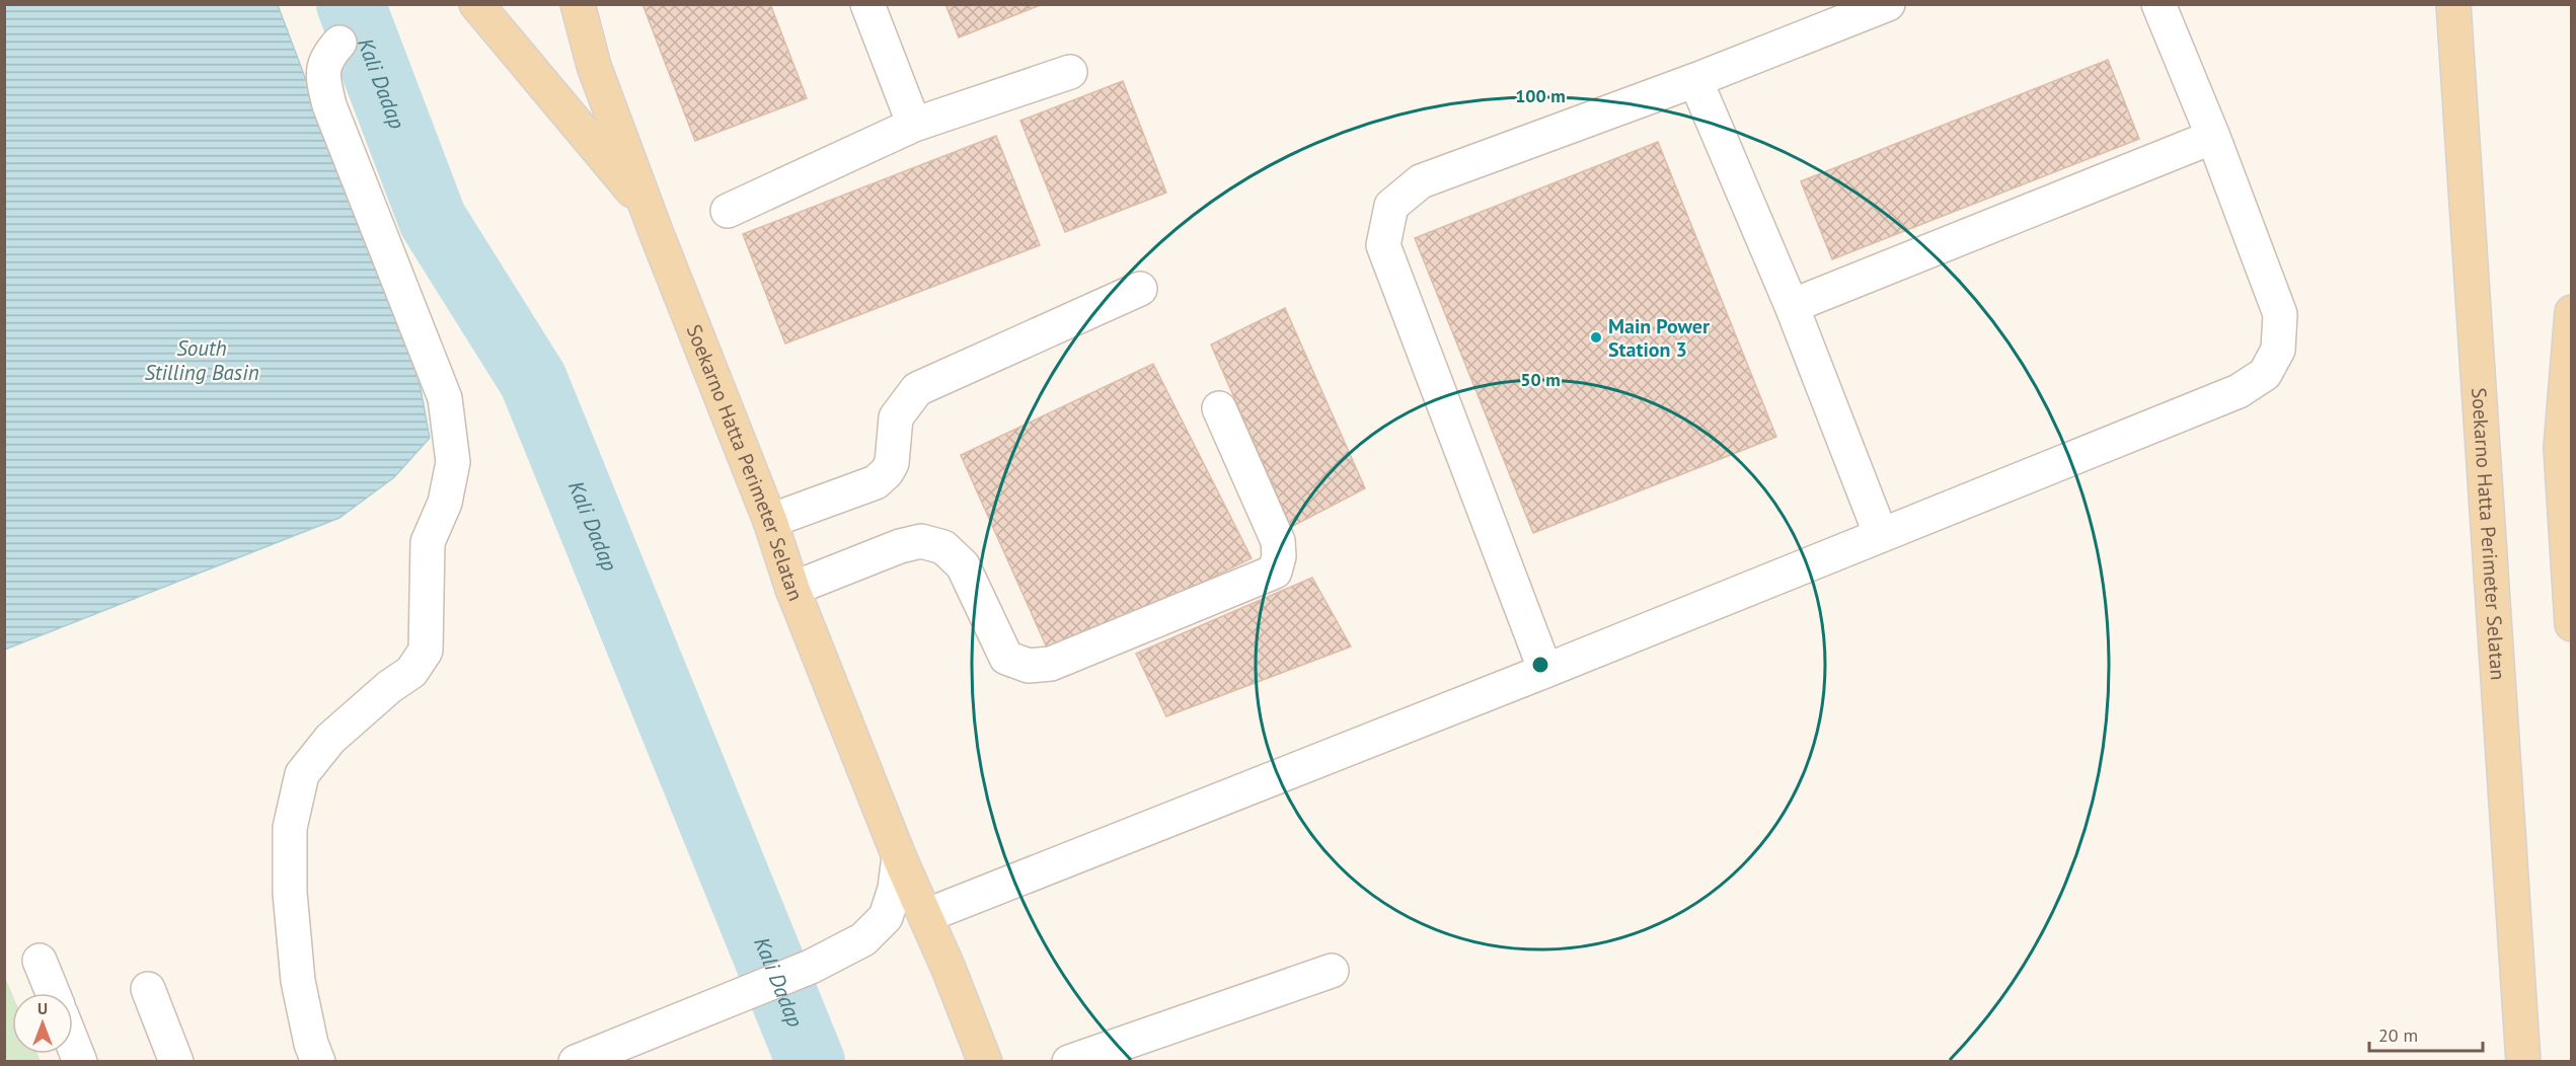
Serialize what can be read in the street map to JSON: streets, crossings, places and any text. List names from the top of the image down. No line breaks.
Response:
{"streets":{"main road":["Soekarno Hatta Perimeter Selatan"]},"water":["Kali Dadap","South Stilling Basin"],"places":["Main Power Station 3"],"scale_bar":"20 m","north":"top","rings":["100 m","50 m"]}
